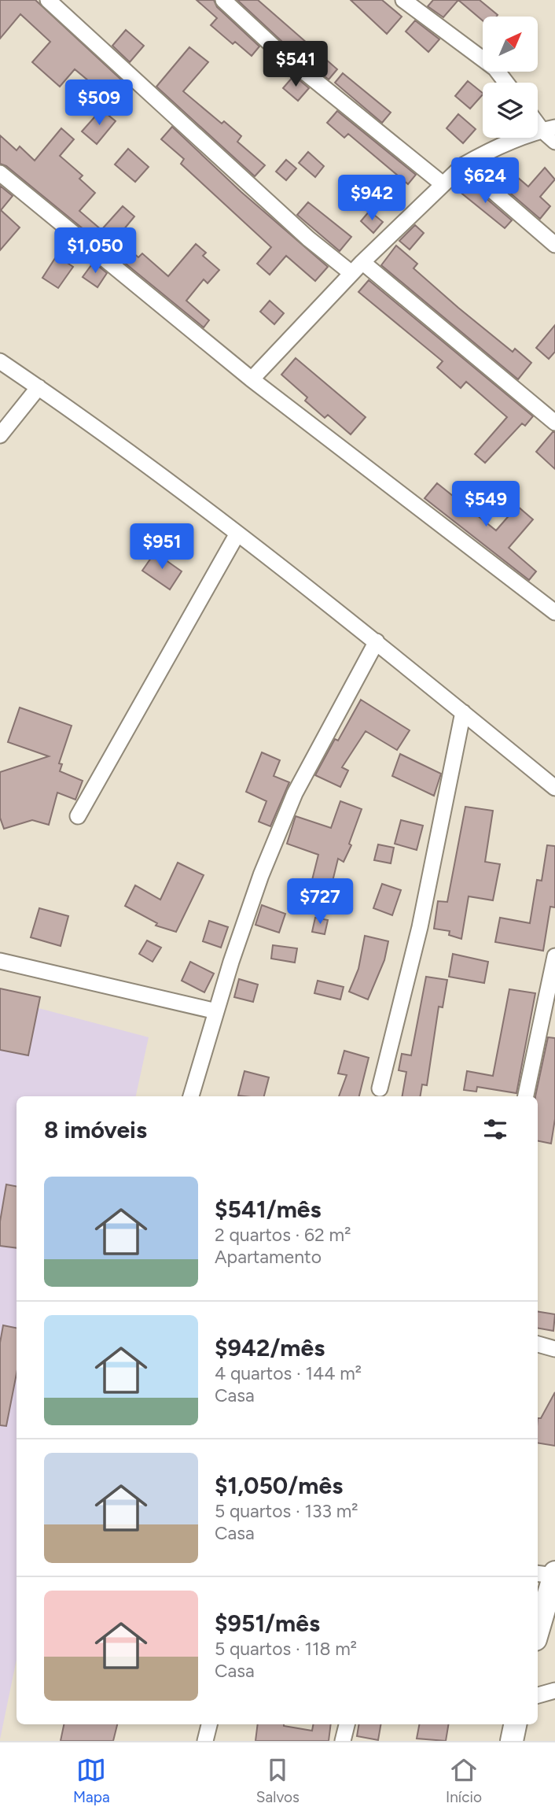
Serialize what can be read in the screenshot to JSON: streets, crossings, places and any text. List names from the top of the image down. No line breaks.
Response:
{"north":"top right","page":{"price":["$541","$509","$624","$942","$1,050","$549","$951","$727"],"heading":"8 imóveis","list":[{"name":"$541/mês","note":"2 quartos · 62 m² · Apartamento"},{"name":"$942/mês","note":"4 quartos · 144 m² · Casa"},{"name":"$1,050/mês","note":"5 quartos · 133 m² · Casa"},{"name":"$951/mês","note":"5 quartos · 118 m² · Casa"}],"tabs":["Mapa","Salvos","Início"]}}
